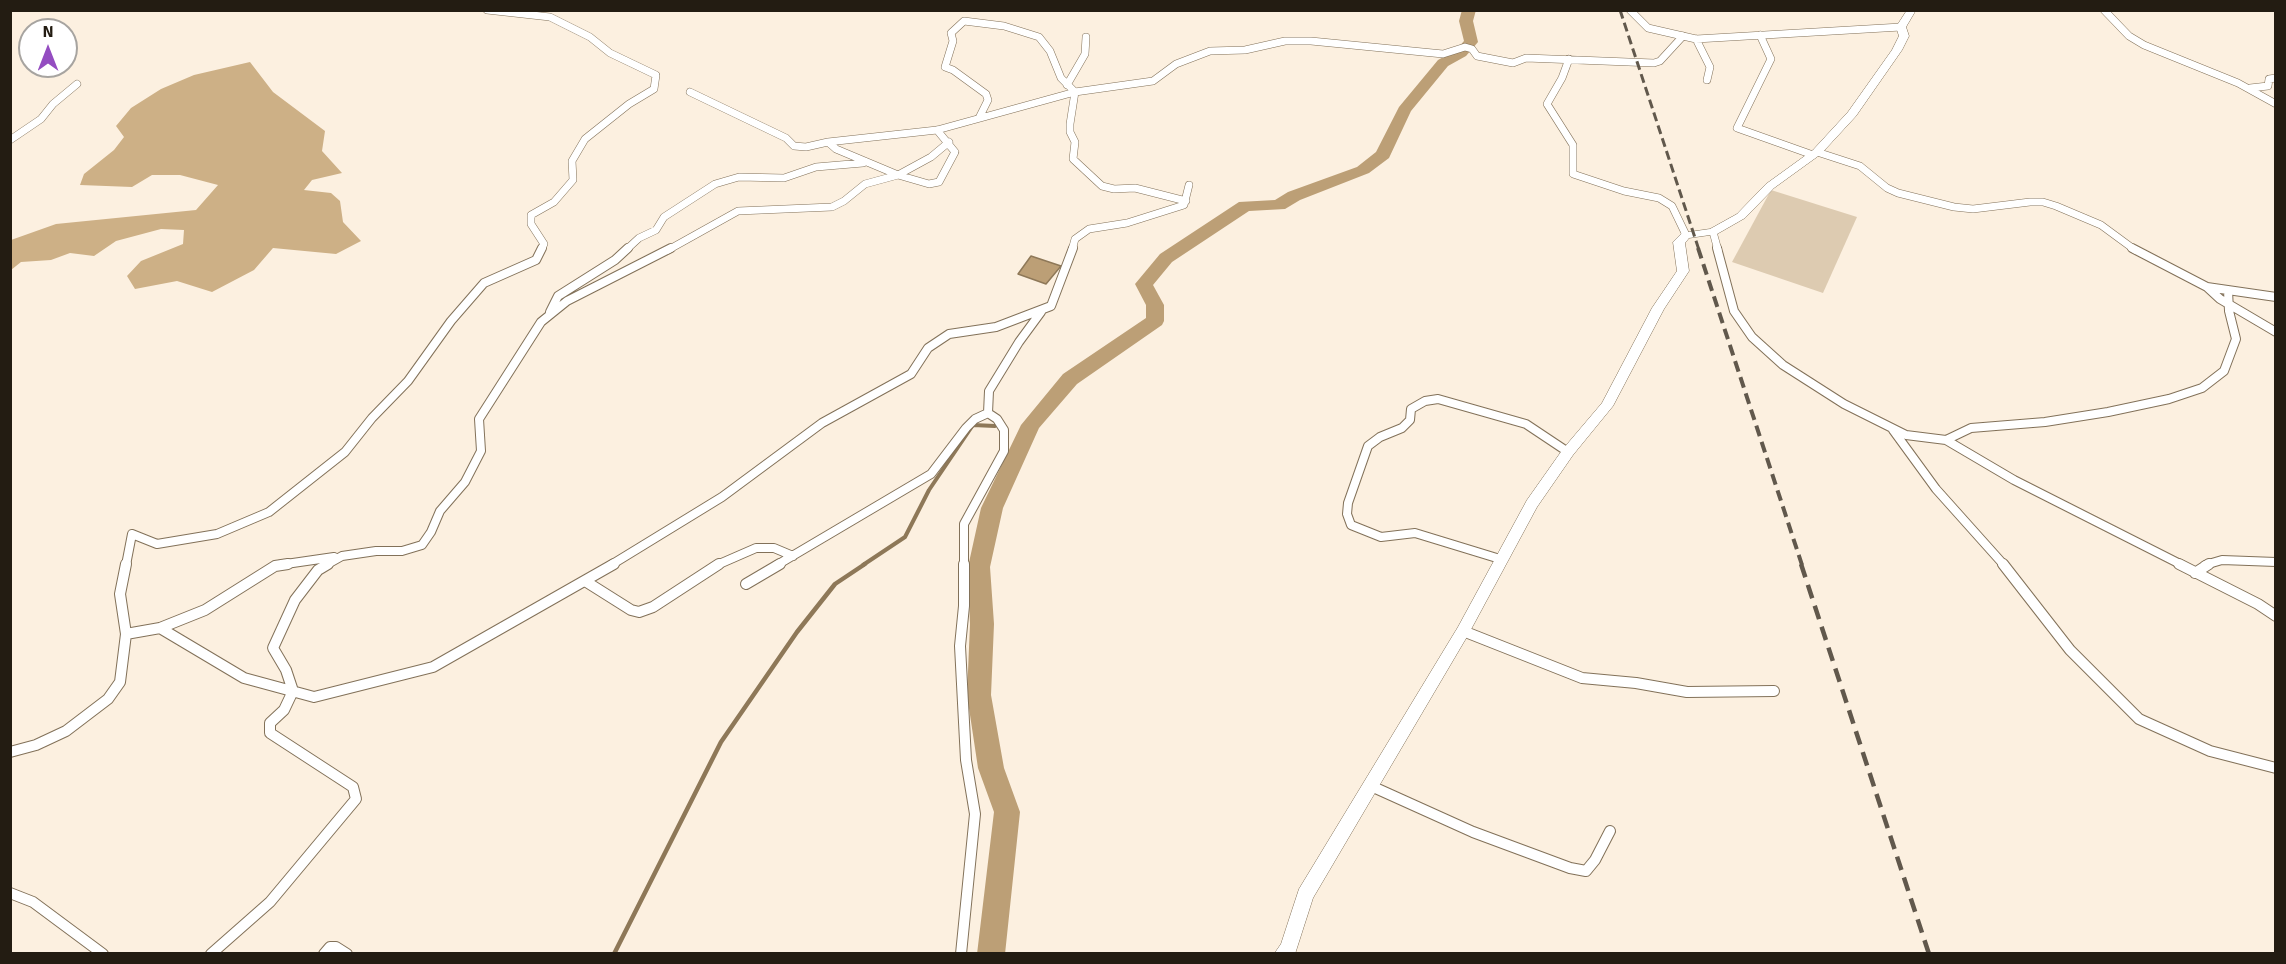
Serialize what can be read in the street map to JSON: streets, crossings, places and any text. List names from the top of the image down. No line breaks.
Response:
{"north":"top"}
